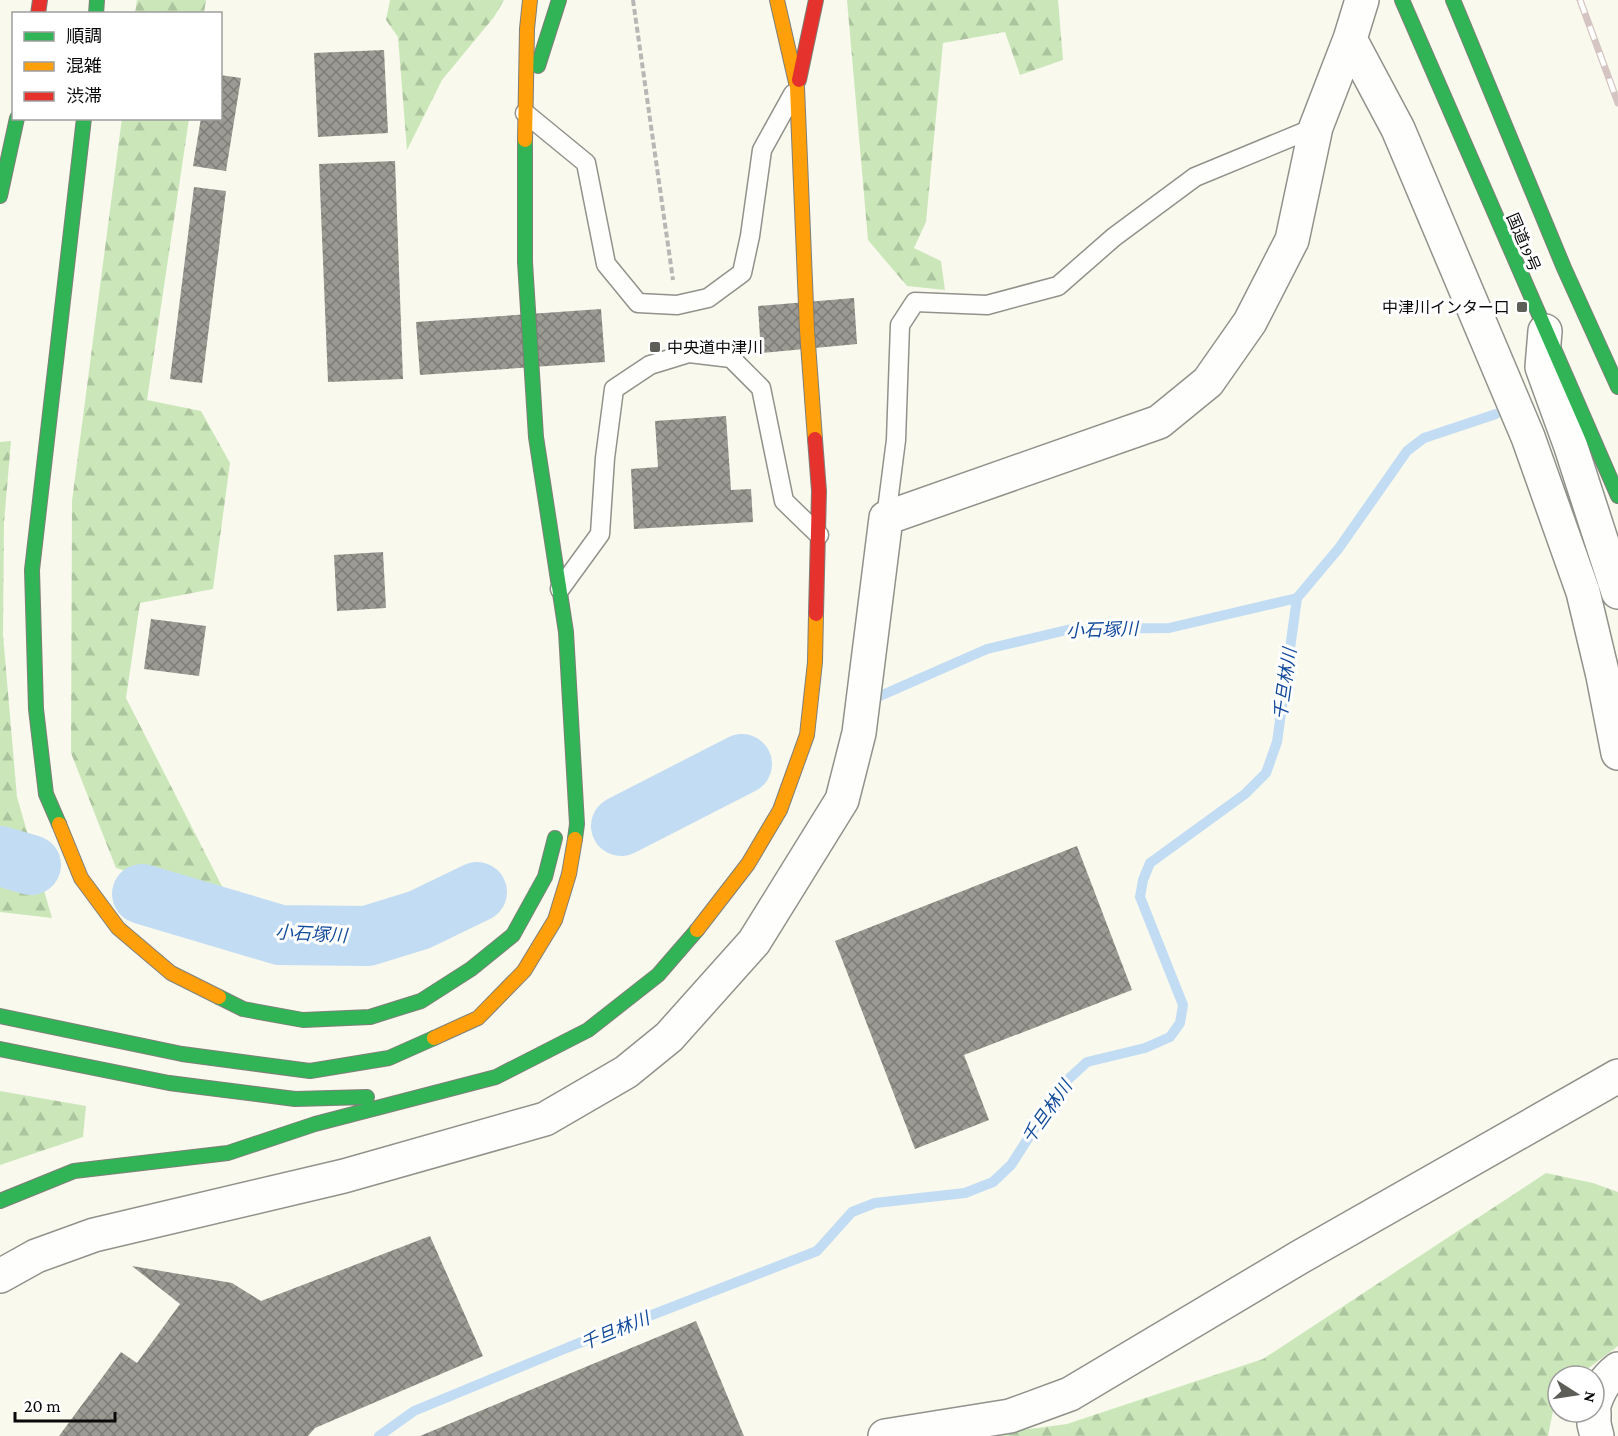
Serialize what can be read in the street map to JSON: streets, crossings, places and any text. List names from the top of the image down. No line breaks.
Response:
{"streets":{"highway":["国道19号"]},"water":["小石塚川","千旦林川"],"places":{"transit":["中津川インター口","中央道中津川"]},"legend":["順調","混雑","渋滞"],"scale_bar":"20 m","north":"right"}
